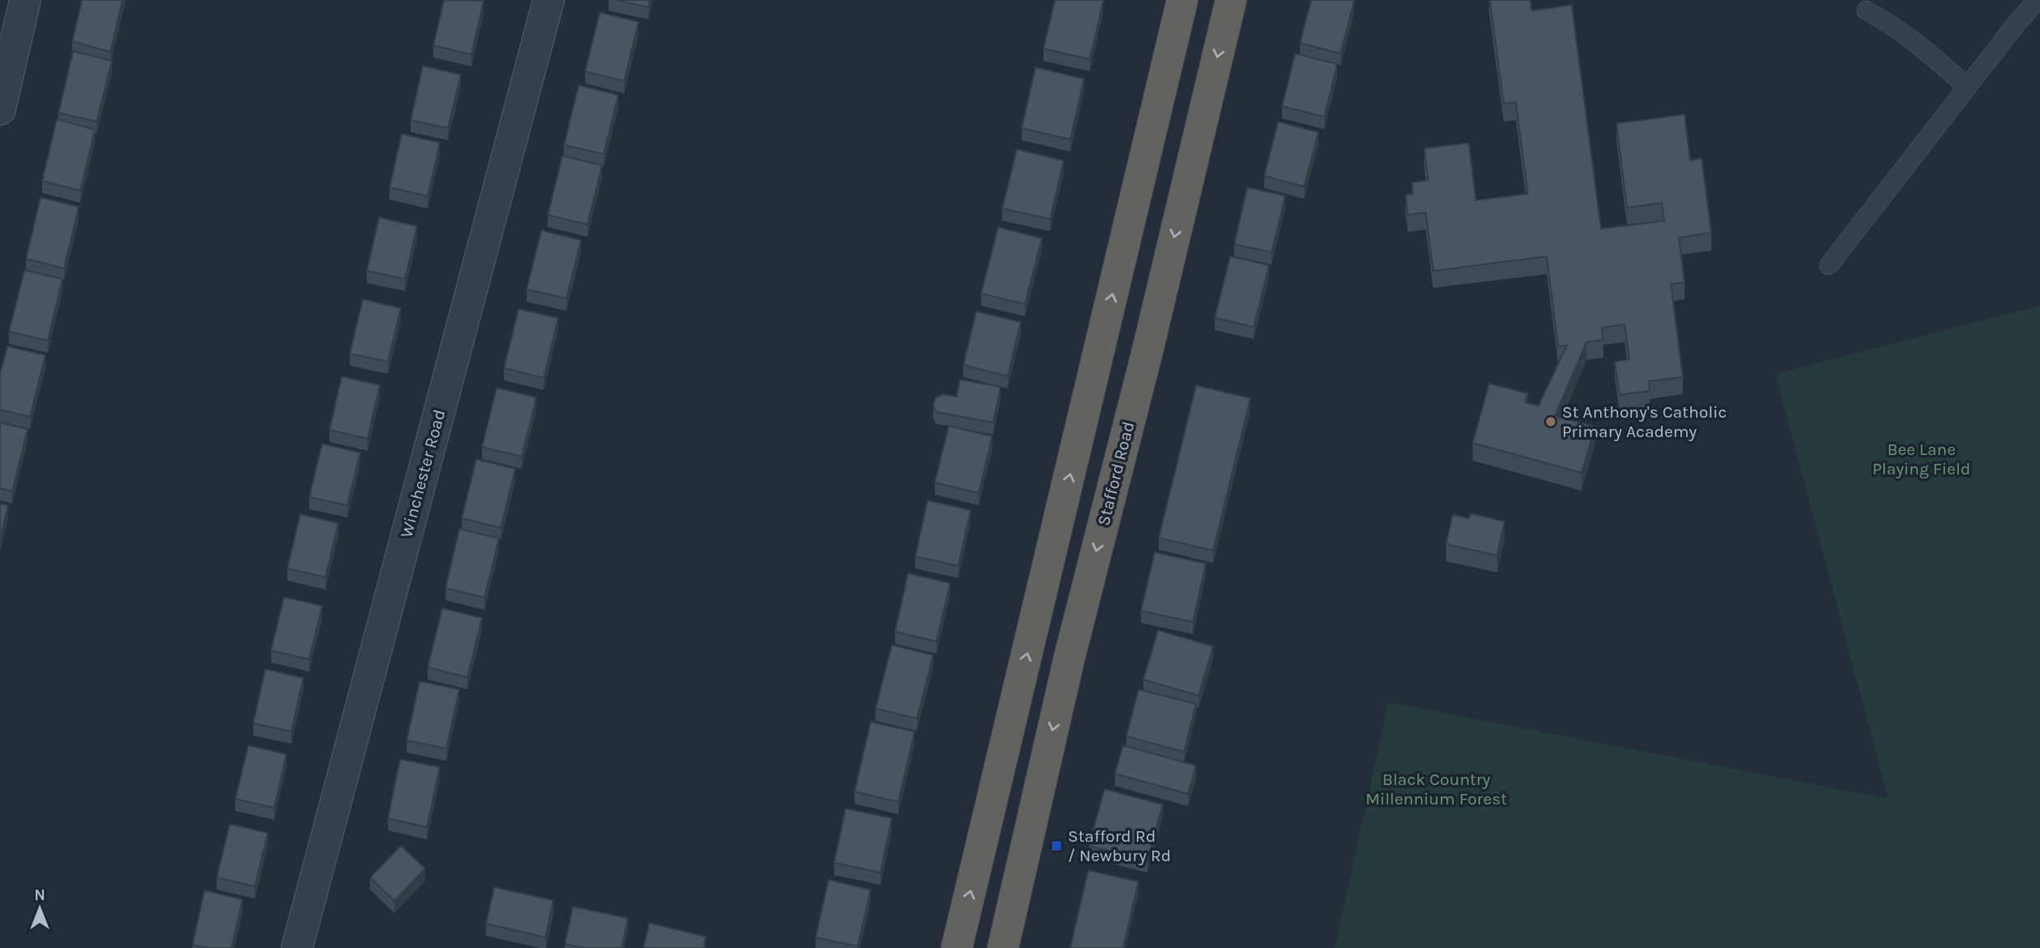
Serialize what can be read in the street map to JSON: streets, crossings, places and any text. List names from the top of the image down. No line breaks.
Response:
{"streets":{"highway":["Stafford Road"],"street":["Winchester Road"]},"parks":["Bee Lane Playing Field","Black Country Millennium Forest"],"places":{"other":["St Anthony's Catholic Primary Academy"],"transit":["Stafford Rd / Newbury Rd"]},"north":"top"}
